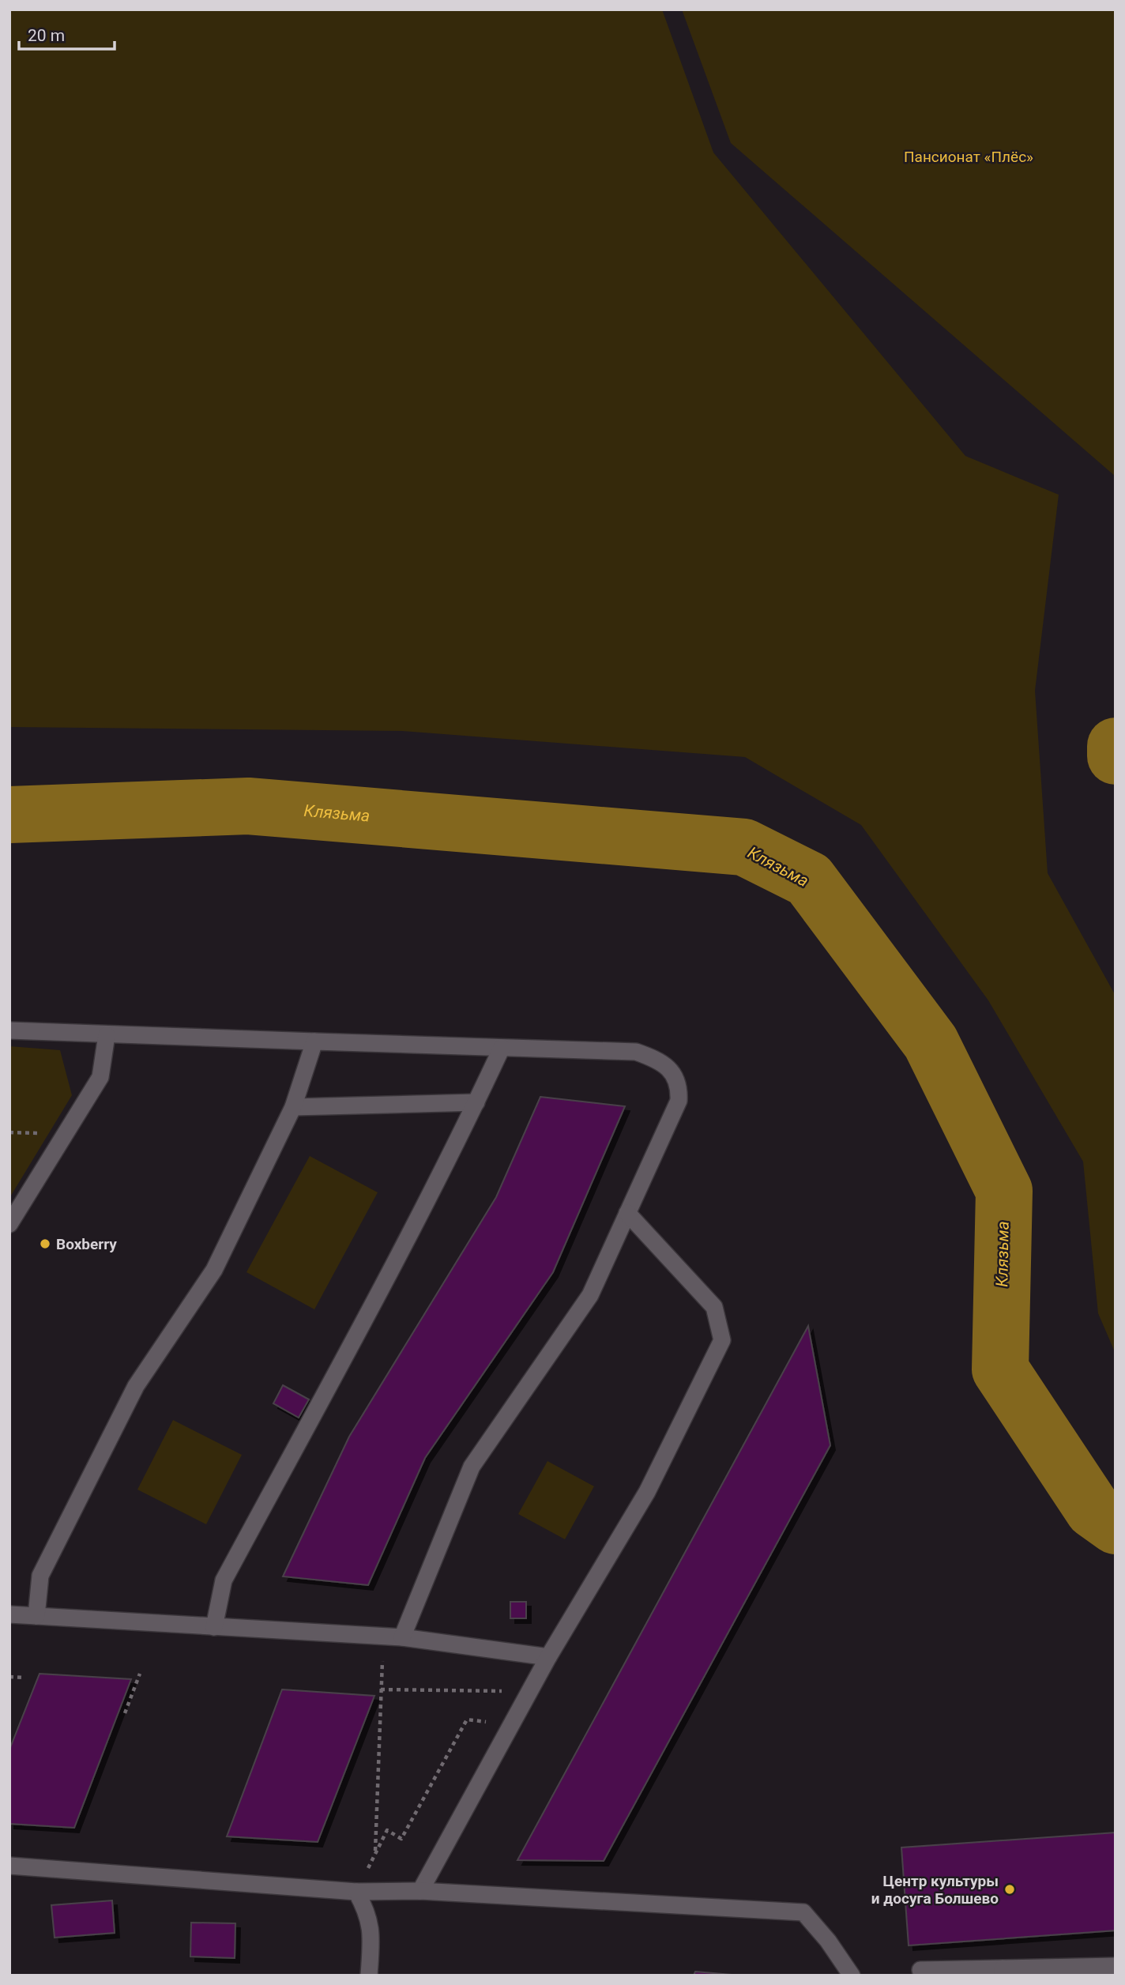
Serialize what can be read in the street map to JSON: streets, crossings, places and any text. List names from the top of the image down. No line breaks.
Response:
{"water":["Клязьма"],"parks":["Пансионат «Плёс»"],"places":["Boxberry","Центр культуры и досуга Болшево"],"scale_bar":"20 m"}
